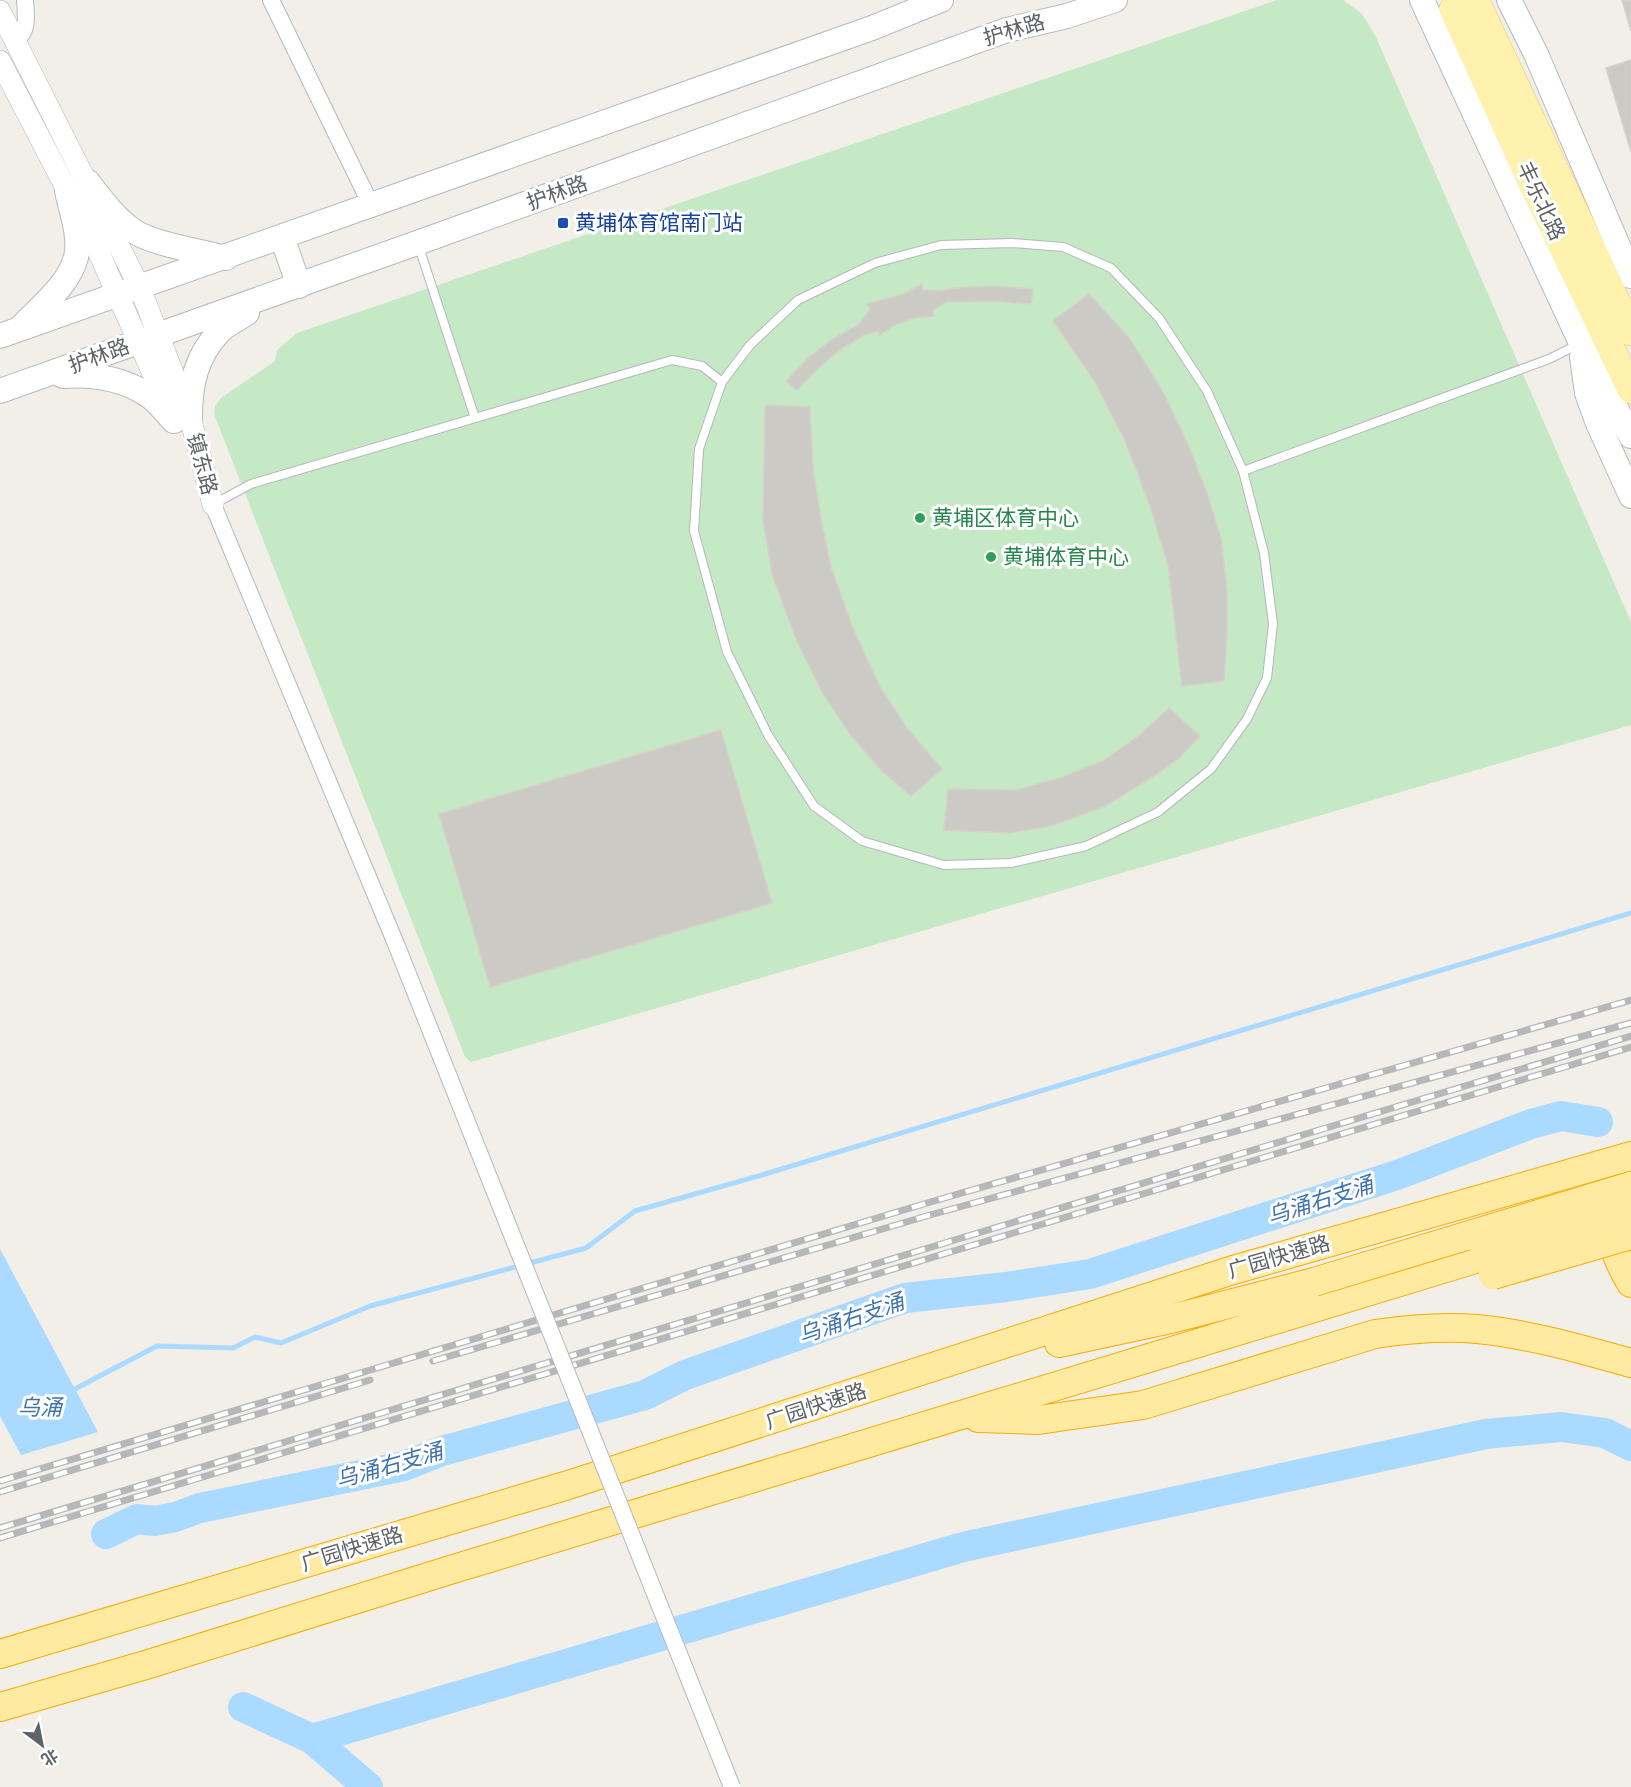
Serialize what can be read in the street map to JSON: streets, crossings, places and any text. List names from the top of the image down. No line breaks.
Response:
{"streets":{"highway":["广园快速路"],"main road":["护林路","丰乐北路"],"street":["镇东路"]},"crossings":[["护林路","镇东路"]],"water":["乌涌右支涌","乌涌"],"places":{"transit":["黄埔体育馆南门站"],"other":["黄埔区体育中心","黄埔体育中心"]},"north":"bottom right"}
